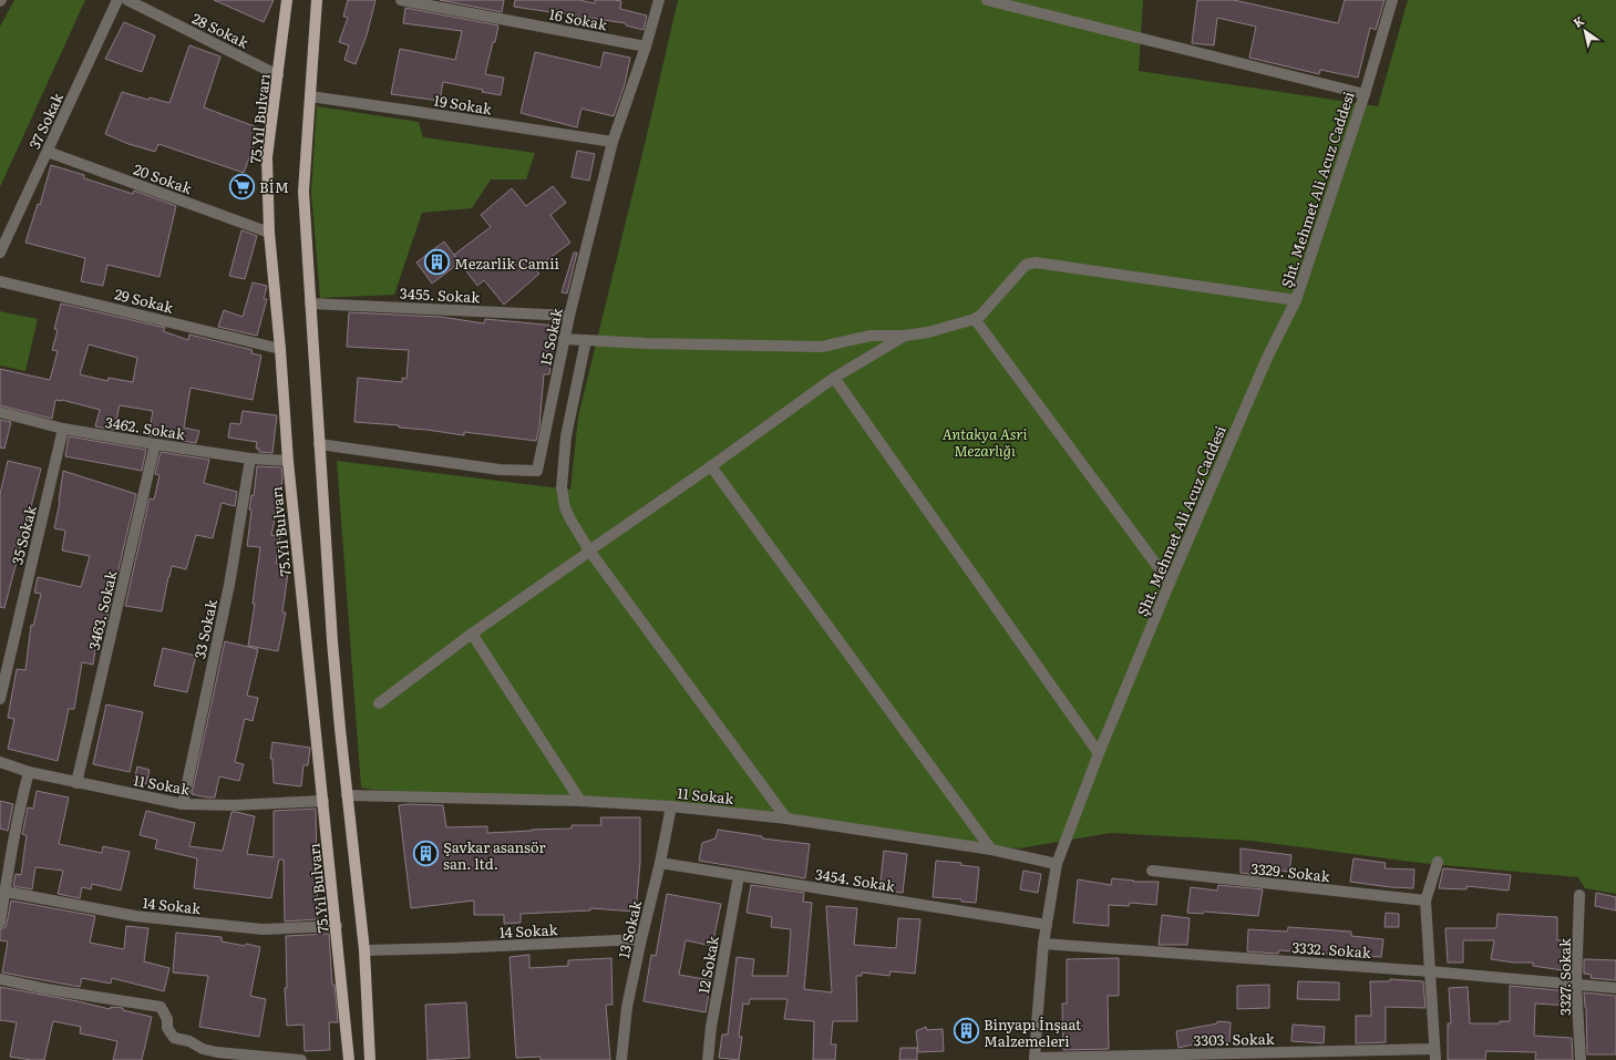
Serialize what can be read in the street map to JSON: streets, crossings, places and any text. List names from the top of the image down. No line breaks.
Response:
{"streets":{"main road":["75.Yıl Bulvarı"],"street":["16 Sokak","28 Sokak","19 Sokak","37 Sokak","20 Sokak","Şht. Mehmet Ali Acuz Caddesi","3455. Sokak","29 Sokak","15 Sokak","3462. Sokak","35 Sokak","3463. Sokak","33 Sokak","11 Sokak","3329. Sokak","3454. Sokak","14 Sokak","13 Sokak","3332. Sokak","12 Sokak","3327. Sokak","3303. Sokak"]},"crossings":[["16 Sokak","15 Sokak"],["28 Sokak","75.Yıl Bulvarı"],["19 Sokak","15 Sokak"],["75.Yıl Bulvarı","20 Sokak"],["75.Yıl Bulvarı","29 Sokak"],["75.Yıl Bulvarı","3462. Sokak"],["75.Yıl Bulvarı","11 Sokak"],["75.Yıl Bulvarı","14 Sokak"],["37 Sokak","20 Sokak"],["Şht. Mehmet Ali Acuz Caddesi","11 Sokak"],["Şht. Mehmet Ali Acuz Caddesi","3454. Sokak"],["Şht. Mehmet Ali Acuz Caddesi","3332. Sokak"],["Şht. Mehmet Ali Acuz Caddesi","3303. Sokak"],["3455. Sokak","15 Sokak"],["3462. Sokak","35 Sokak"],["3462. Sokak","3463. Sokak"],["3462. Sokak","33 Sokak"],["3463. Sokak","11 Sokak"],["33 Sokak","11 Sokak"],["11 Sokak","13 Sokak"],["3454. Sokak","13 Sokak"],["3454. Sokak","12 Sokak"],["14 Sokak","13 Sokak"],["3332. Sokak","3327. Sokak"]],"parks":["Antakya Asri Mezarlığı"],"places":{"supermarket":["BİM"],"building":["Mezarlik Camii","Şavkar asansör san. ltd.","Binyapı İnşaat Malzemeleri"]},"north":"top left"}
